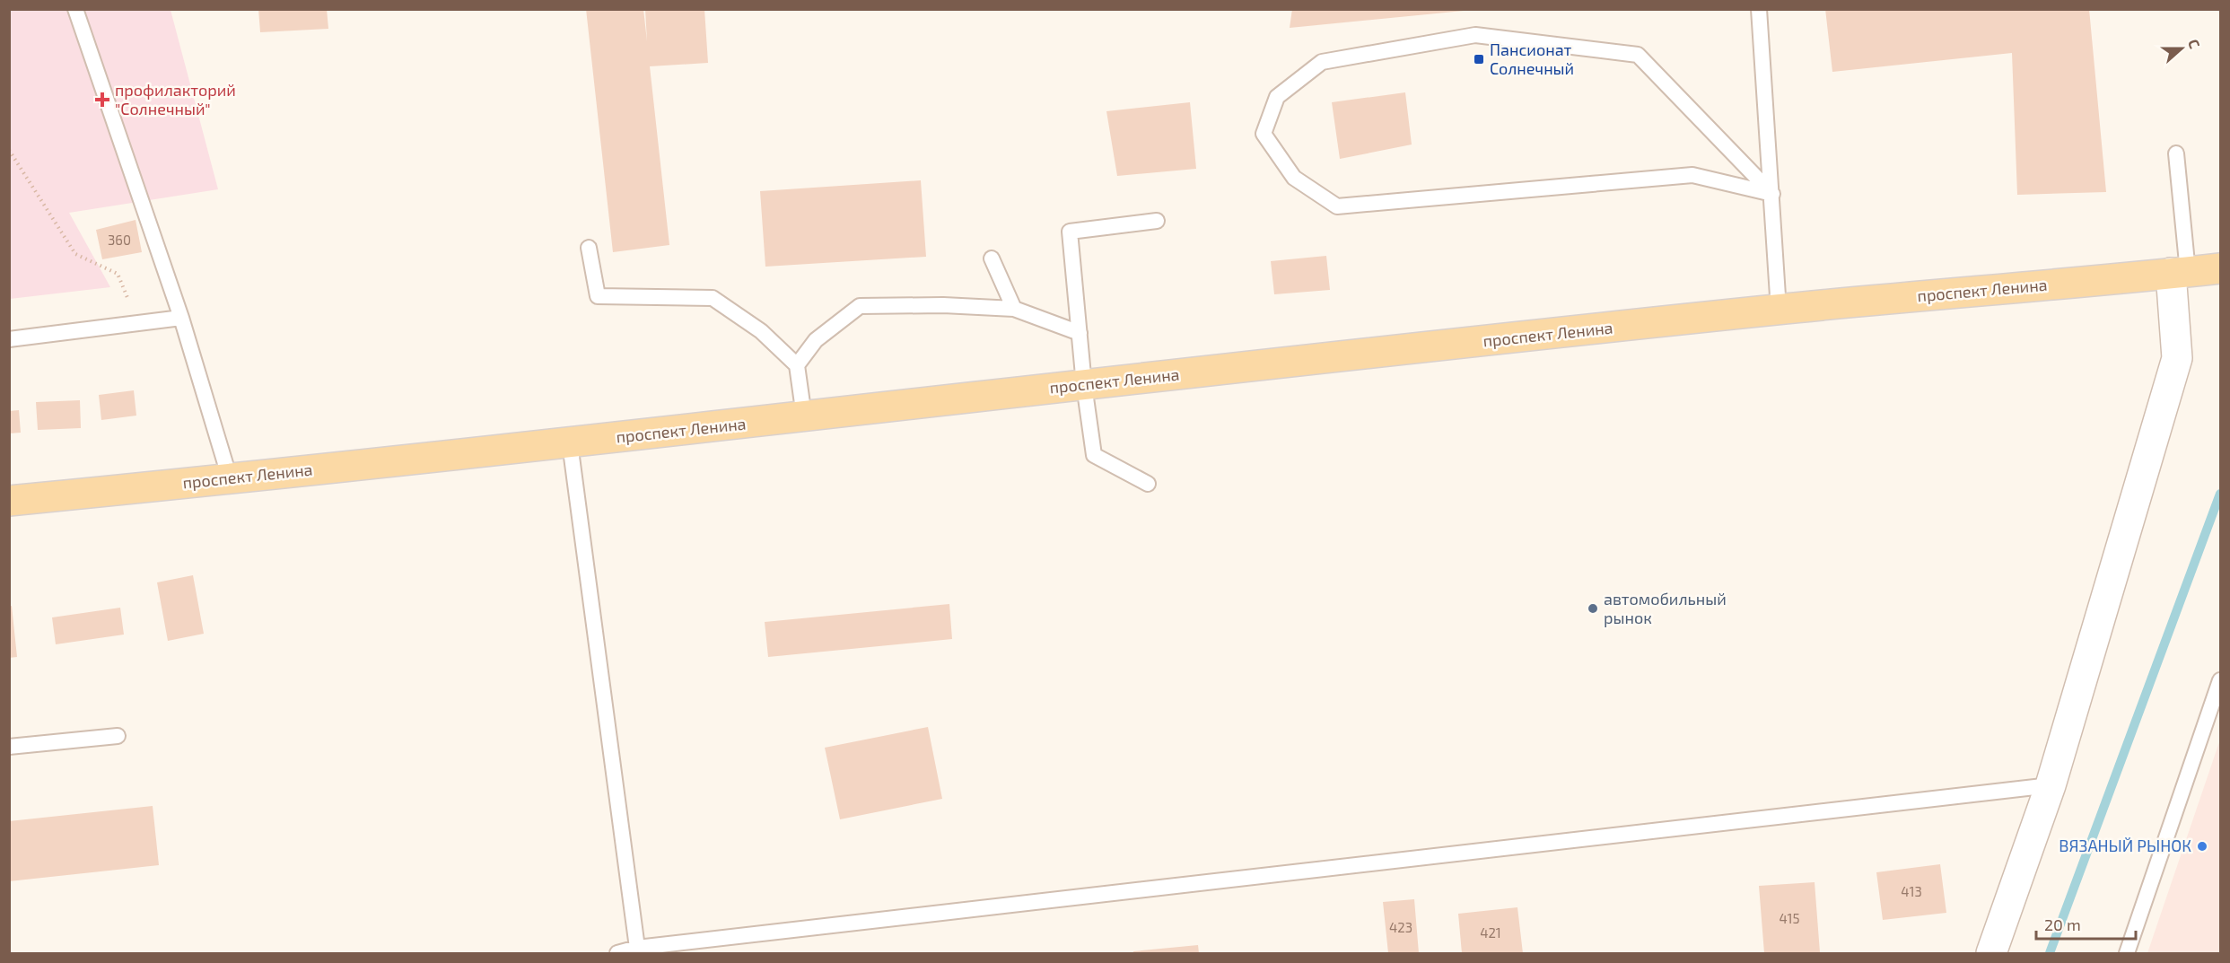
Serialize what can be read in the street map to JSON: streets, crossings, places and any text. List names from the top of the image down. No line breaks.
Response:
{"streets":{"main road":["проспект Ленина"]},"places":{"transit":["Пансионат Солнечный"],"health":["профилакторий \"Солнечный\""],"other":["автомобильный рынок","ВЯЗАНЫЙ РЫНОК"]},"house_numbers":["360","413","415","423","421"],"scale_bar":"20 m","north":"right"}
